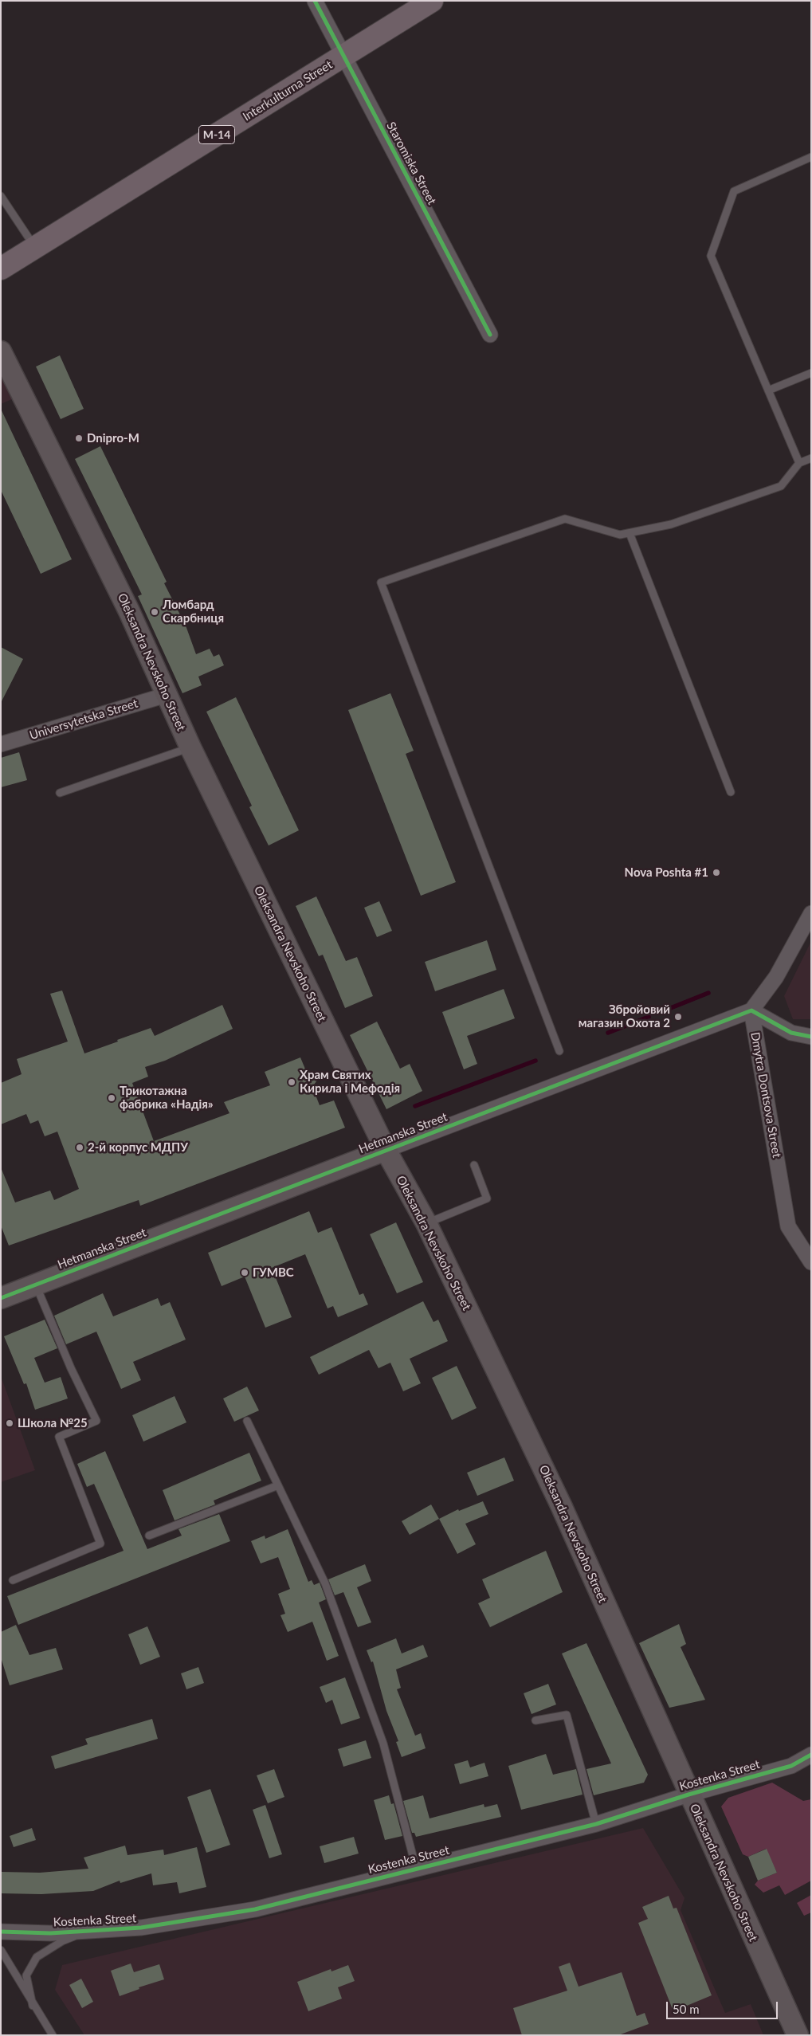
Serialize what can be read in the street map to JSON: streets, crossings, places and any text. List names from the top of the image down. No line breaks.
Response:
{"streets":{"highway":["Interkulturna Street","М-14"],"main road":["Oleksandra Nevskoho Street","Hetmanska Street"],"street":["Staromiska Street","Universytetska Street","Dmytra Dontsova Street","Kostenka Street"]},"crossings":[["Interkulturna Street","Staromiska Street"],["Oleksandra Nevskoho Street","Universytetska Street"],["Oleksandra Nevskoho Street","Hetmanska Street"],["Oleksandra Nevskoho Street","Kostenka Street"],["Dmytra Dontsova Street","Hetmanska Street"]],"places":["Dnipro-M","Ломбард Скарбниця","Nova Poshta #1","Збройовий магазин Охота 2","Храм Святих Кирила і Мефодія","Трикотажна фабрика «Надія»","2-й корпус МДПУ","ГУМВС","Школа №25"],"scale_bar":"50 m"}
